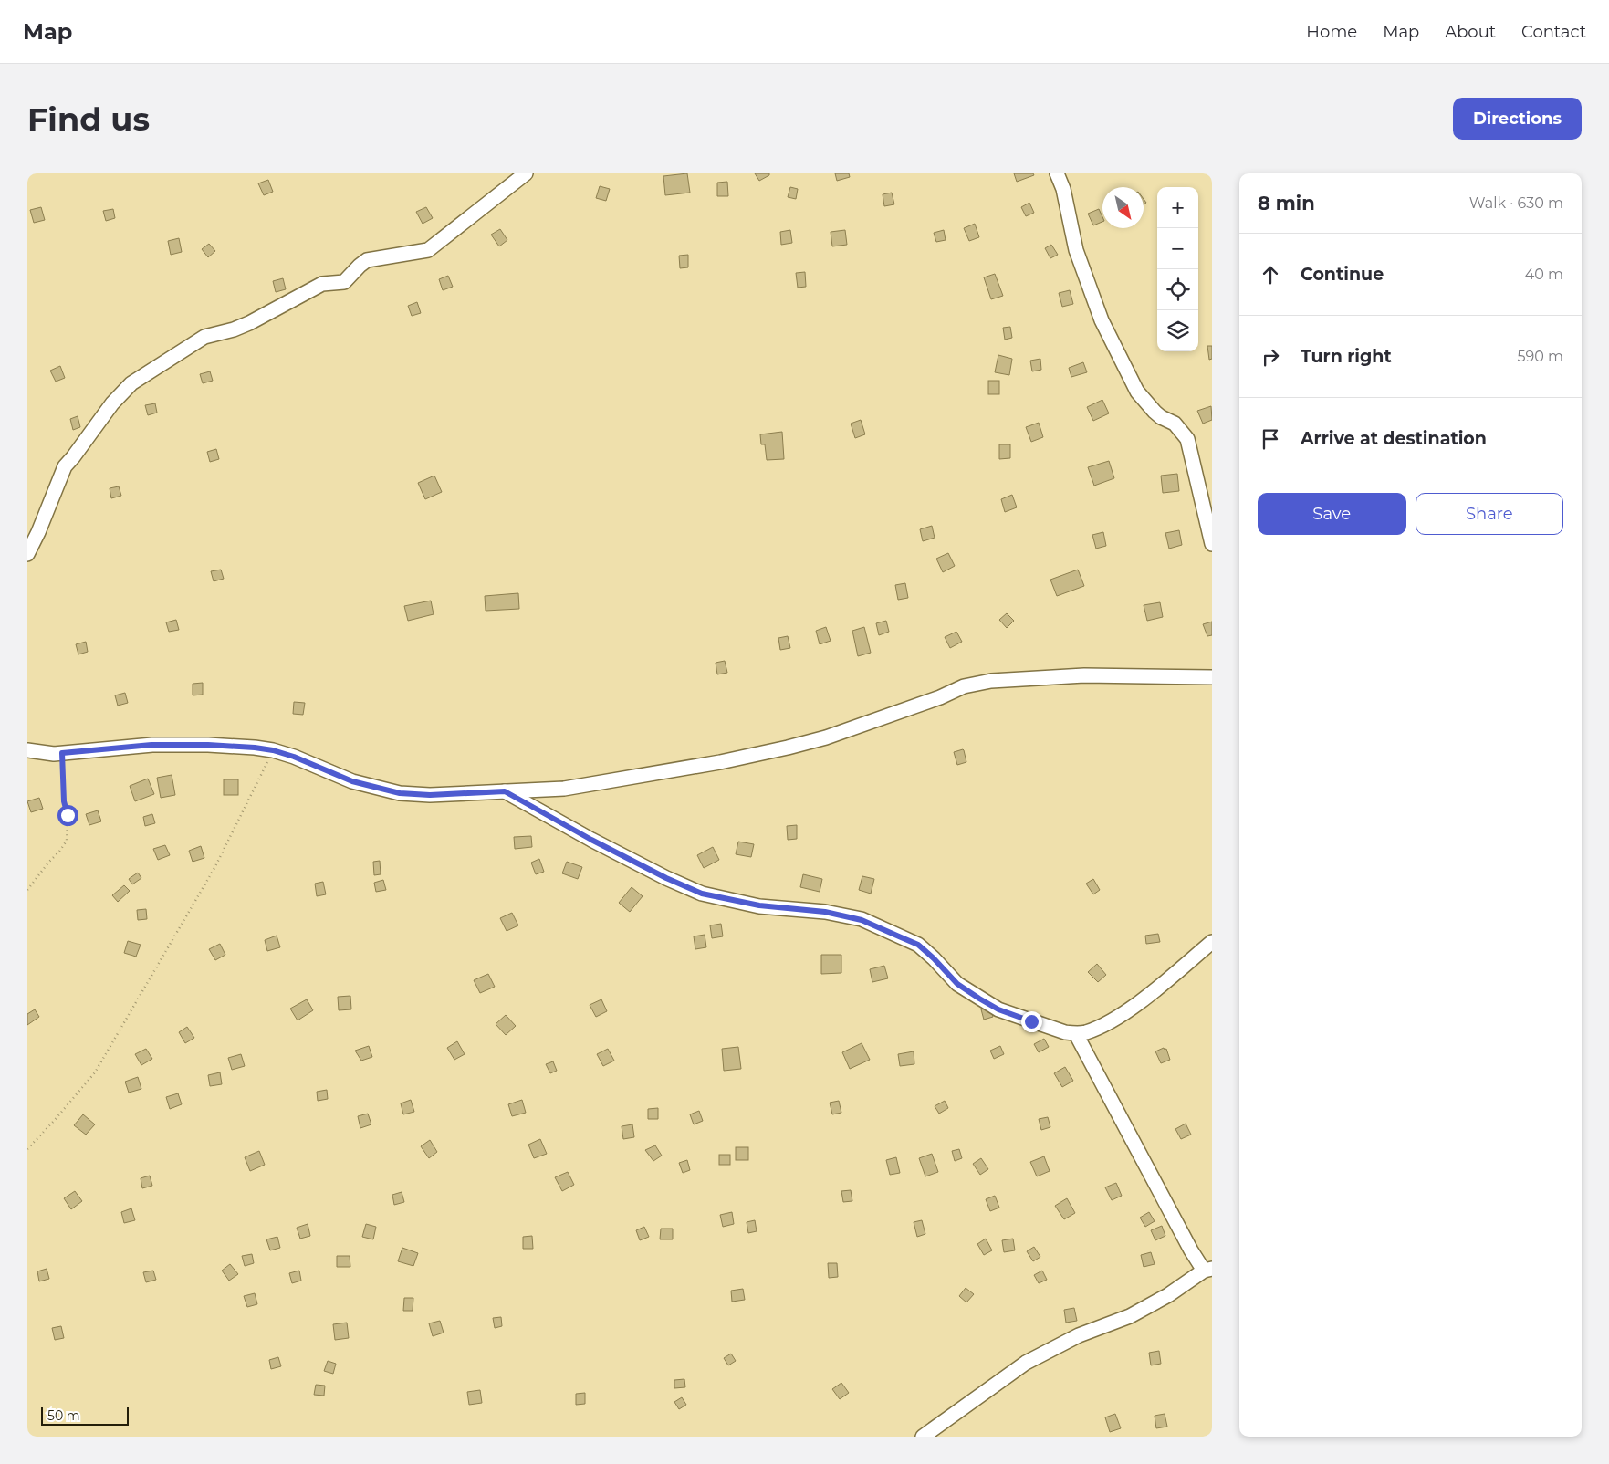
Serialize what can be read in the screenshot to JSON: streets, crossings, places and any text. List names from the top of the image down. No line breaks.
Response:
{"scale_bar":"50 m","north":"bottom right","page":{"header":"Map","nav":["Home","Map","About","Contact"],"buttons":["Directions",["Save","Share"]],"title":"Find us","heading":["8 min","Walk · 630 m"],"map_buttons":["+","−"],"list":[["Continue","40 m"],["Turn right","590 m"],"Arrive at destination"],"scale":"50 m"}}
